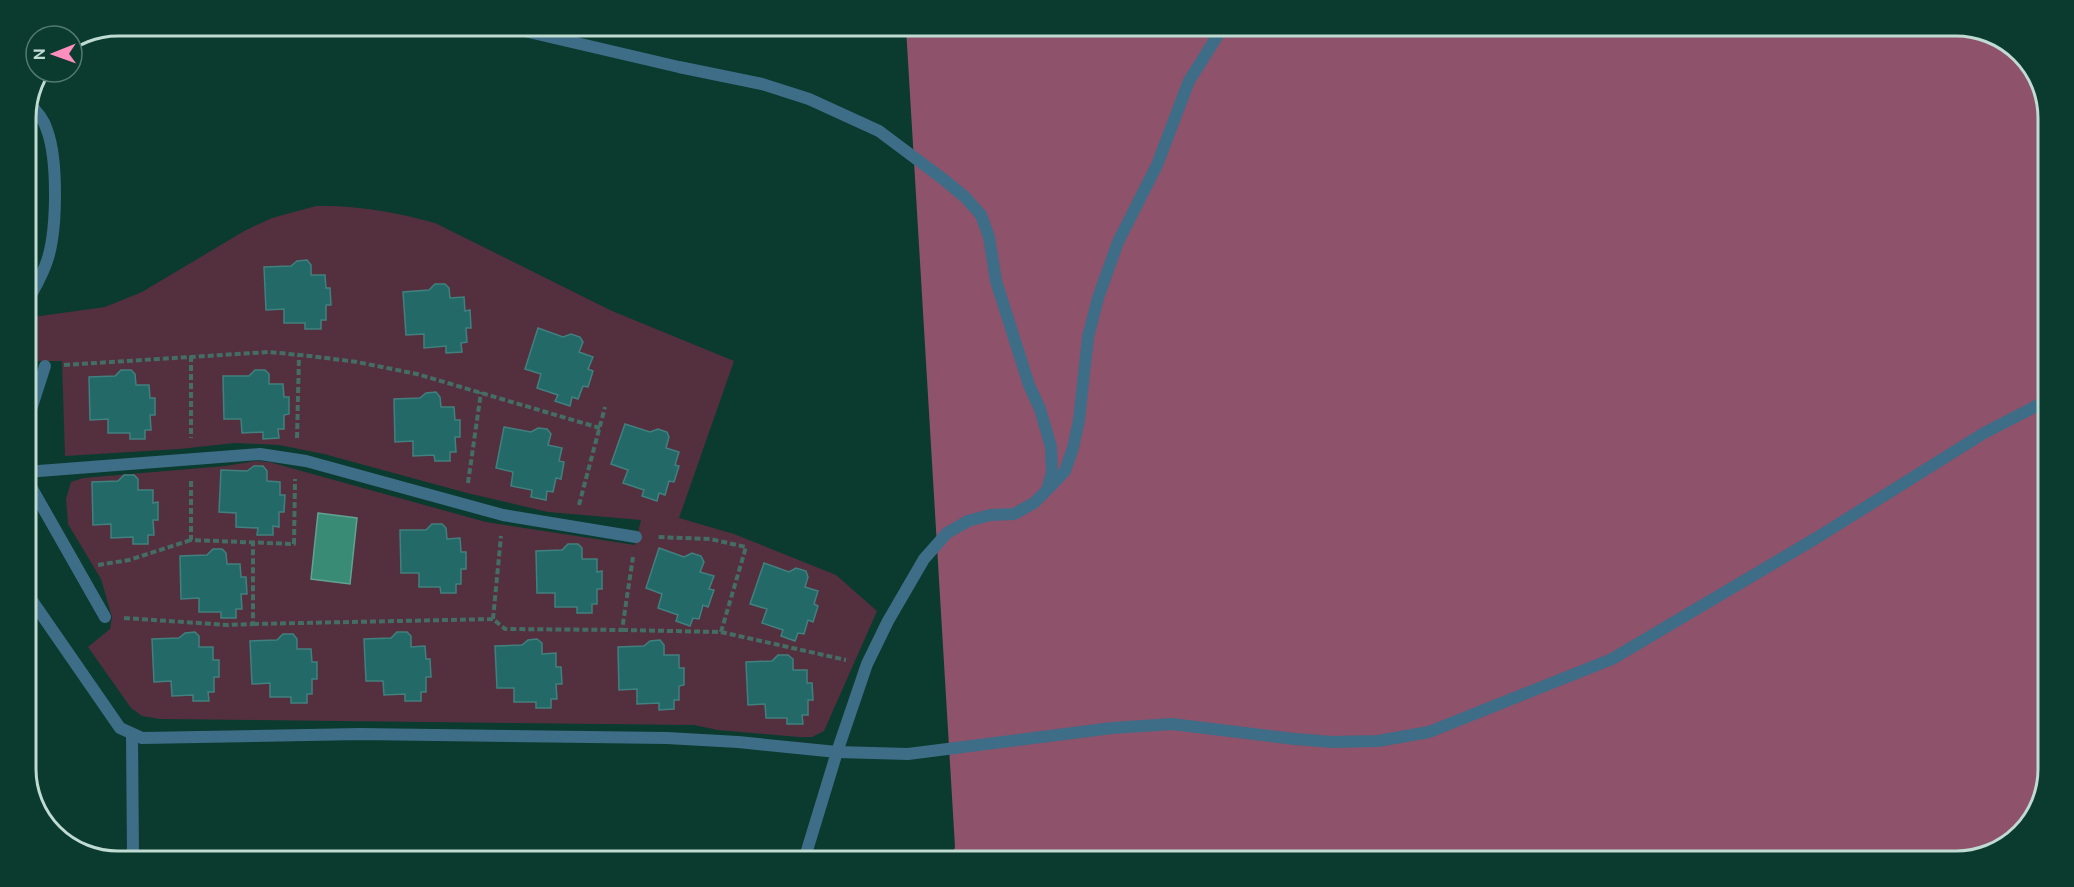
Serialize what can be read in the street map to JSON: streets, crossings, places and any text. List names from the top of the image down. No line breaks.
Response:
{"north":"left"}
